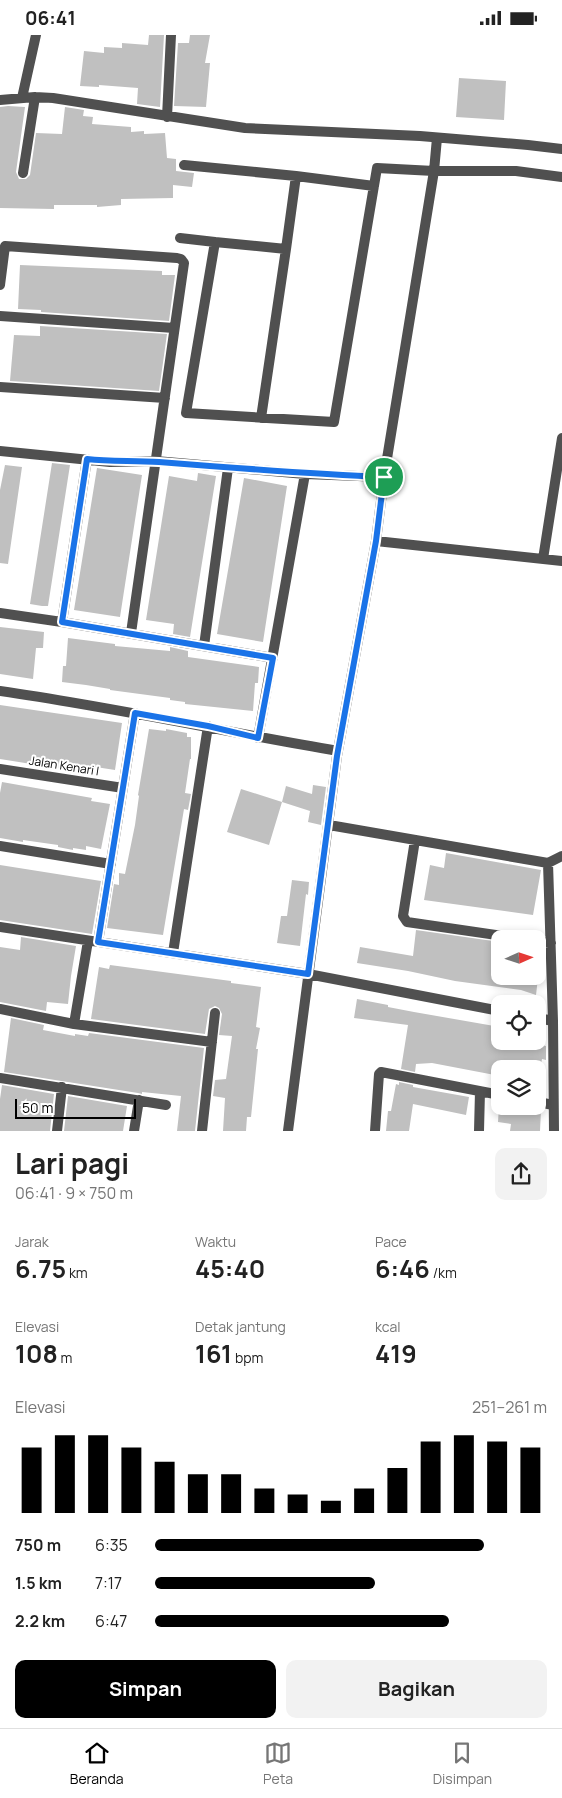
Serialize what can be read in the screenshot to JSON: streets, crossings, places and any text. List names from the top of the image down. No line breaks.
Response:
{"streets":{"street":["Jalan Kenari I"]},"scale_bar":"50 m","north":"right","page":{"status":"06:41","scale":"50 m","heading":["Lari pagi","06:41 · 9 × 750 m"],"stats":[["Jarak","6.75 km"],["Waktu","45:40"],["Pace","6:46 /km"],["Elevasi","108 m"],["Detak jantung","161 bpm"],["kcal","419"]],"chart":["Elevasi","251–261 m"],"list":[{"name":"750 m","note":"6:35"},{"name":"1.5 km","note":"7:17"},{"name":"2.2 km","note":"6:47"}],"buttons":["Simpan","Bagikan"],"tabs":["Beranda","Peta","Disimpan"]}}
